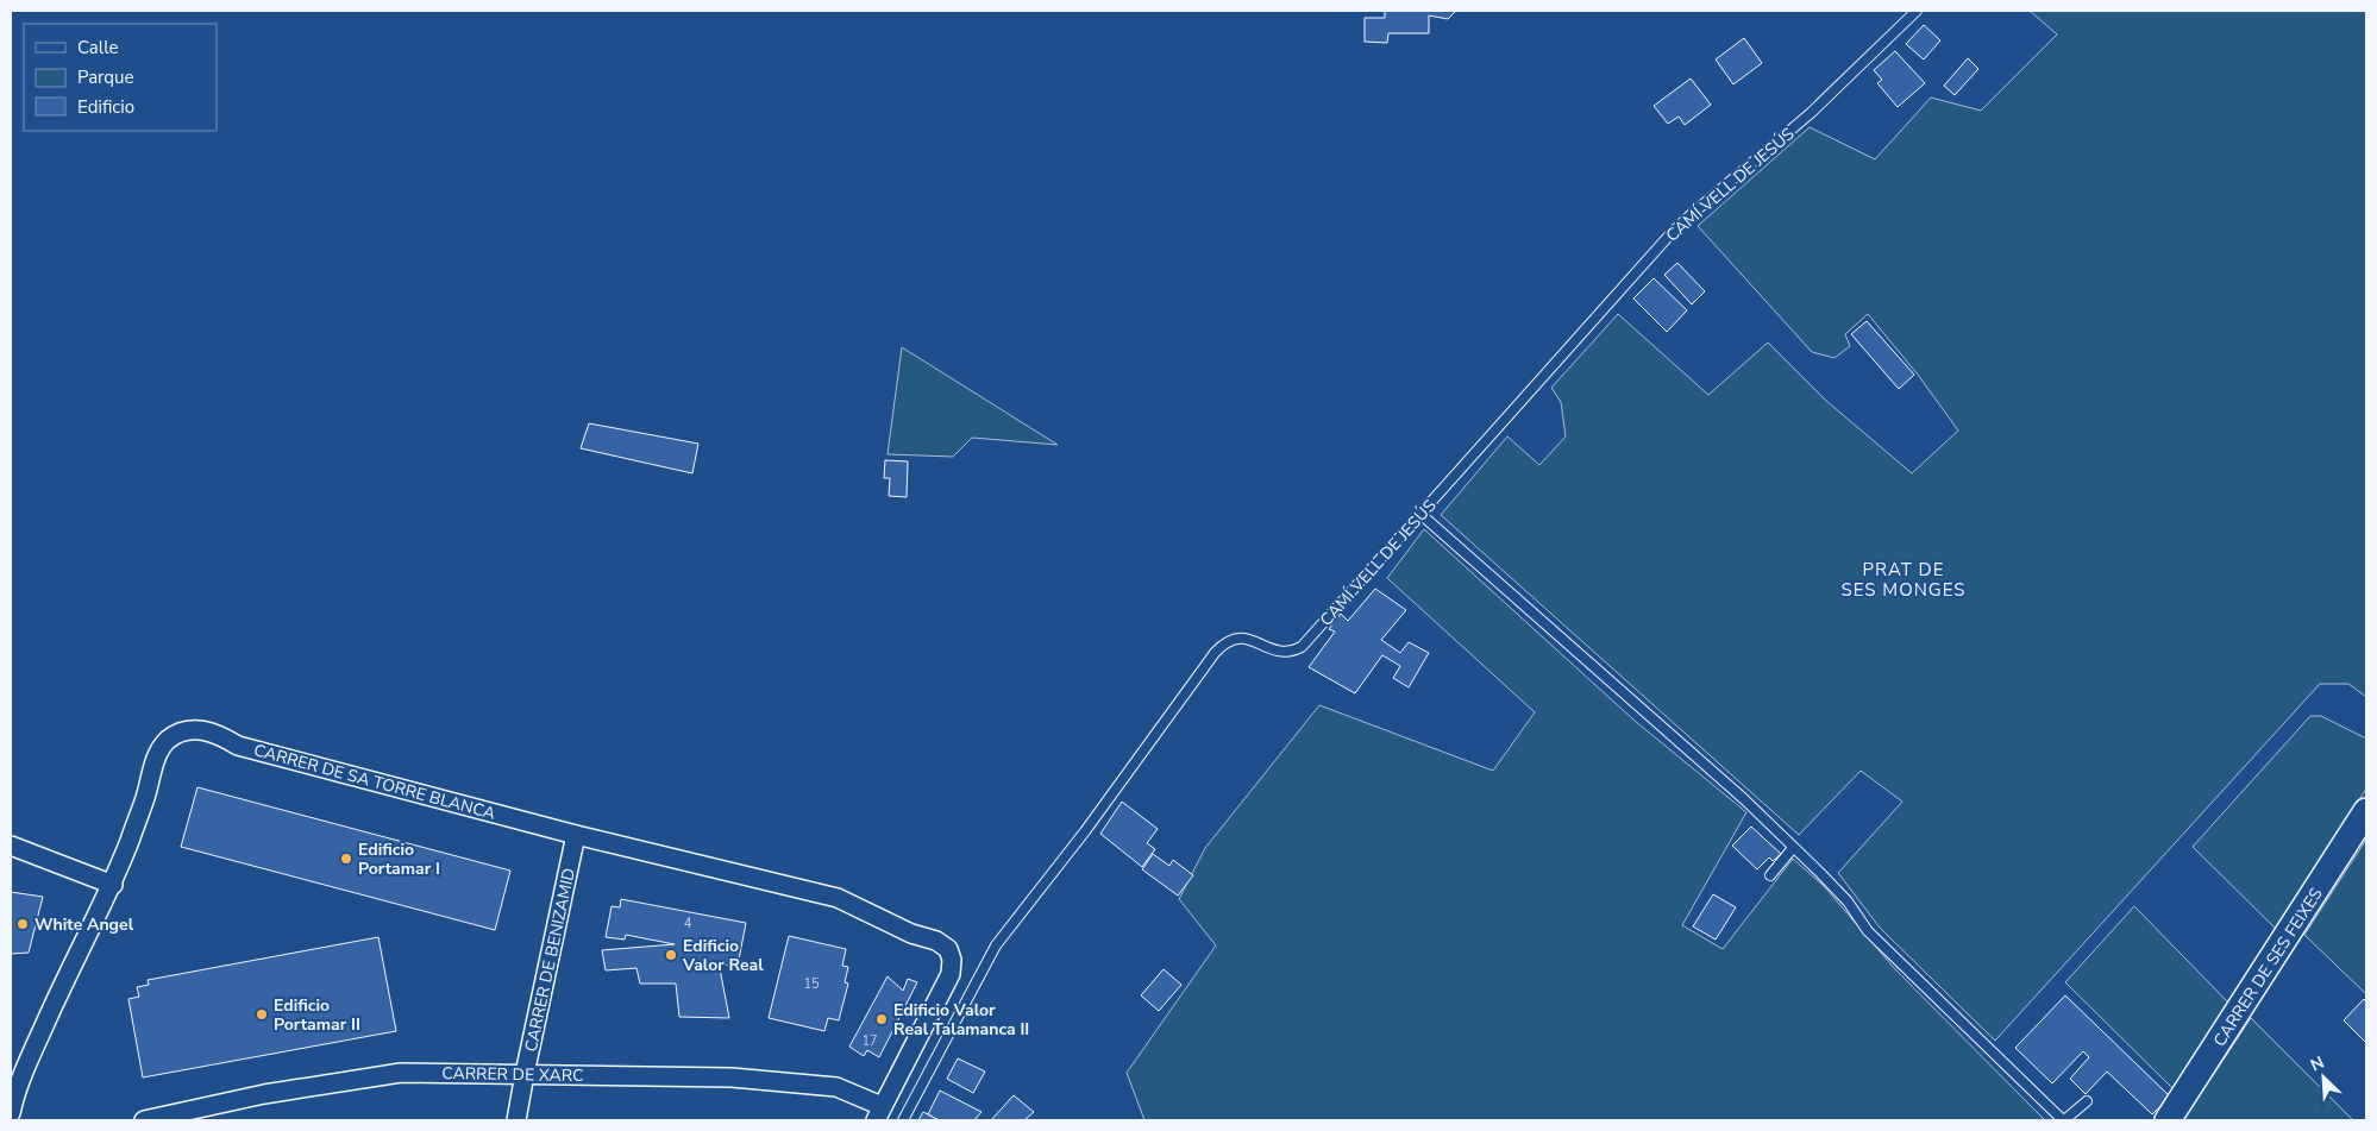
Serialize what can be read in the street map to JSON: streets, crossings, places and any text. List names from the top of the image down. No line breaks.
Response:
{"streets":{"street":["CARRER DE SA TORRE BLANCA","CARRER DE BENIZAMID","CARRER DE SES FEIXES","CARRER DE XARC"],"lane":["CAMÍ VELL DE JESÚS"]},"crossings":[["CARRER DE SA TORRE BLANCA","CARRER DE BENIZAMID"],["CARRER DE SA TORRE BLANCA","CARRER DE XARC"],["CARRER DE BENIZAMID","CARRER DE XARC"]],"districts":["PRAT DE SES MONGES"],"places":["Edificio Portamar I","White Angel","Edificio Valor Real","Edificio Portamar II","Edificio Valor Real Talamanca II"],"house_numbers":["4","15","17"],"legend":["Calle","Parque","Edificio"],"north":"top left"}
